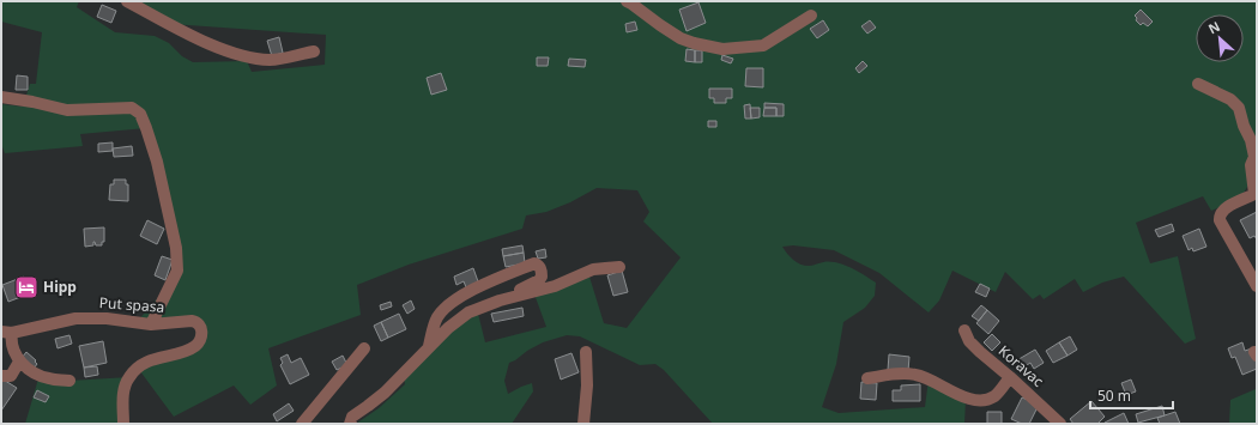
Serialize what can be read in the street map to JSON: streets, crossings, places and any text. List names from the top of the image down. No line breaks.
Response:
{"streets":{"street":["Put spasa","Koravac"]},"places":{"hotel":["Hipp"]},"scale_bar":"50 m","north":"top left"}
